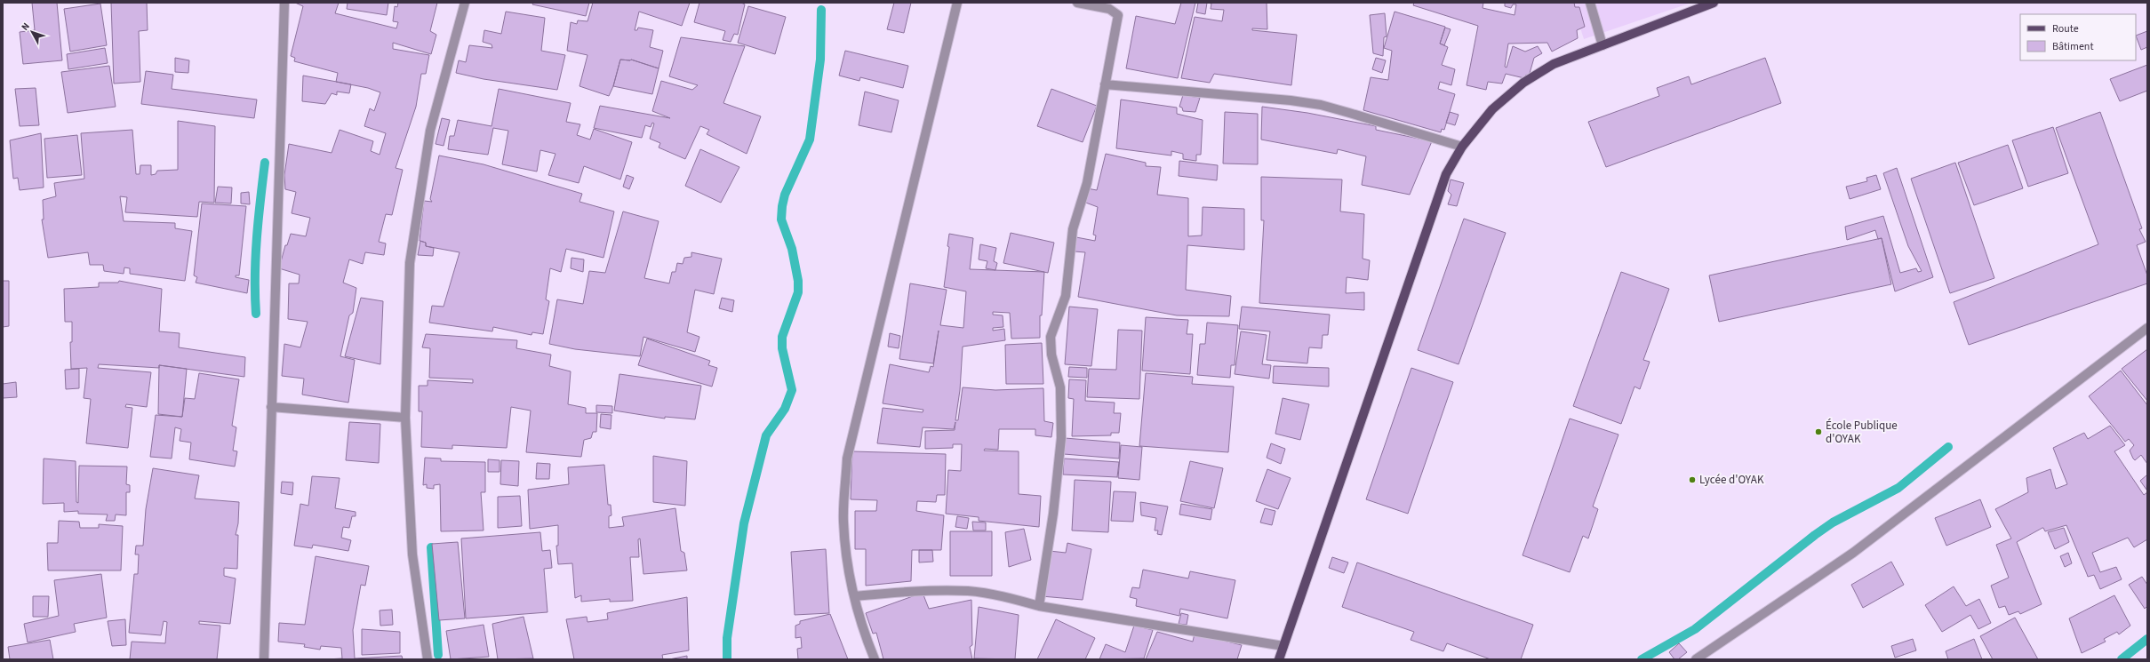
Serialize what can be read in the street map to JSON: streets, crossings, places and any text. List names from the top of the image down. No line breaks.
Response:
{"places":["École Publique d'OYAK","Lycée d'OYAK"],"legend":["Route","Bâtiment"],"north":"top left"}
